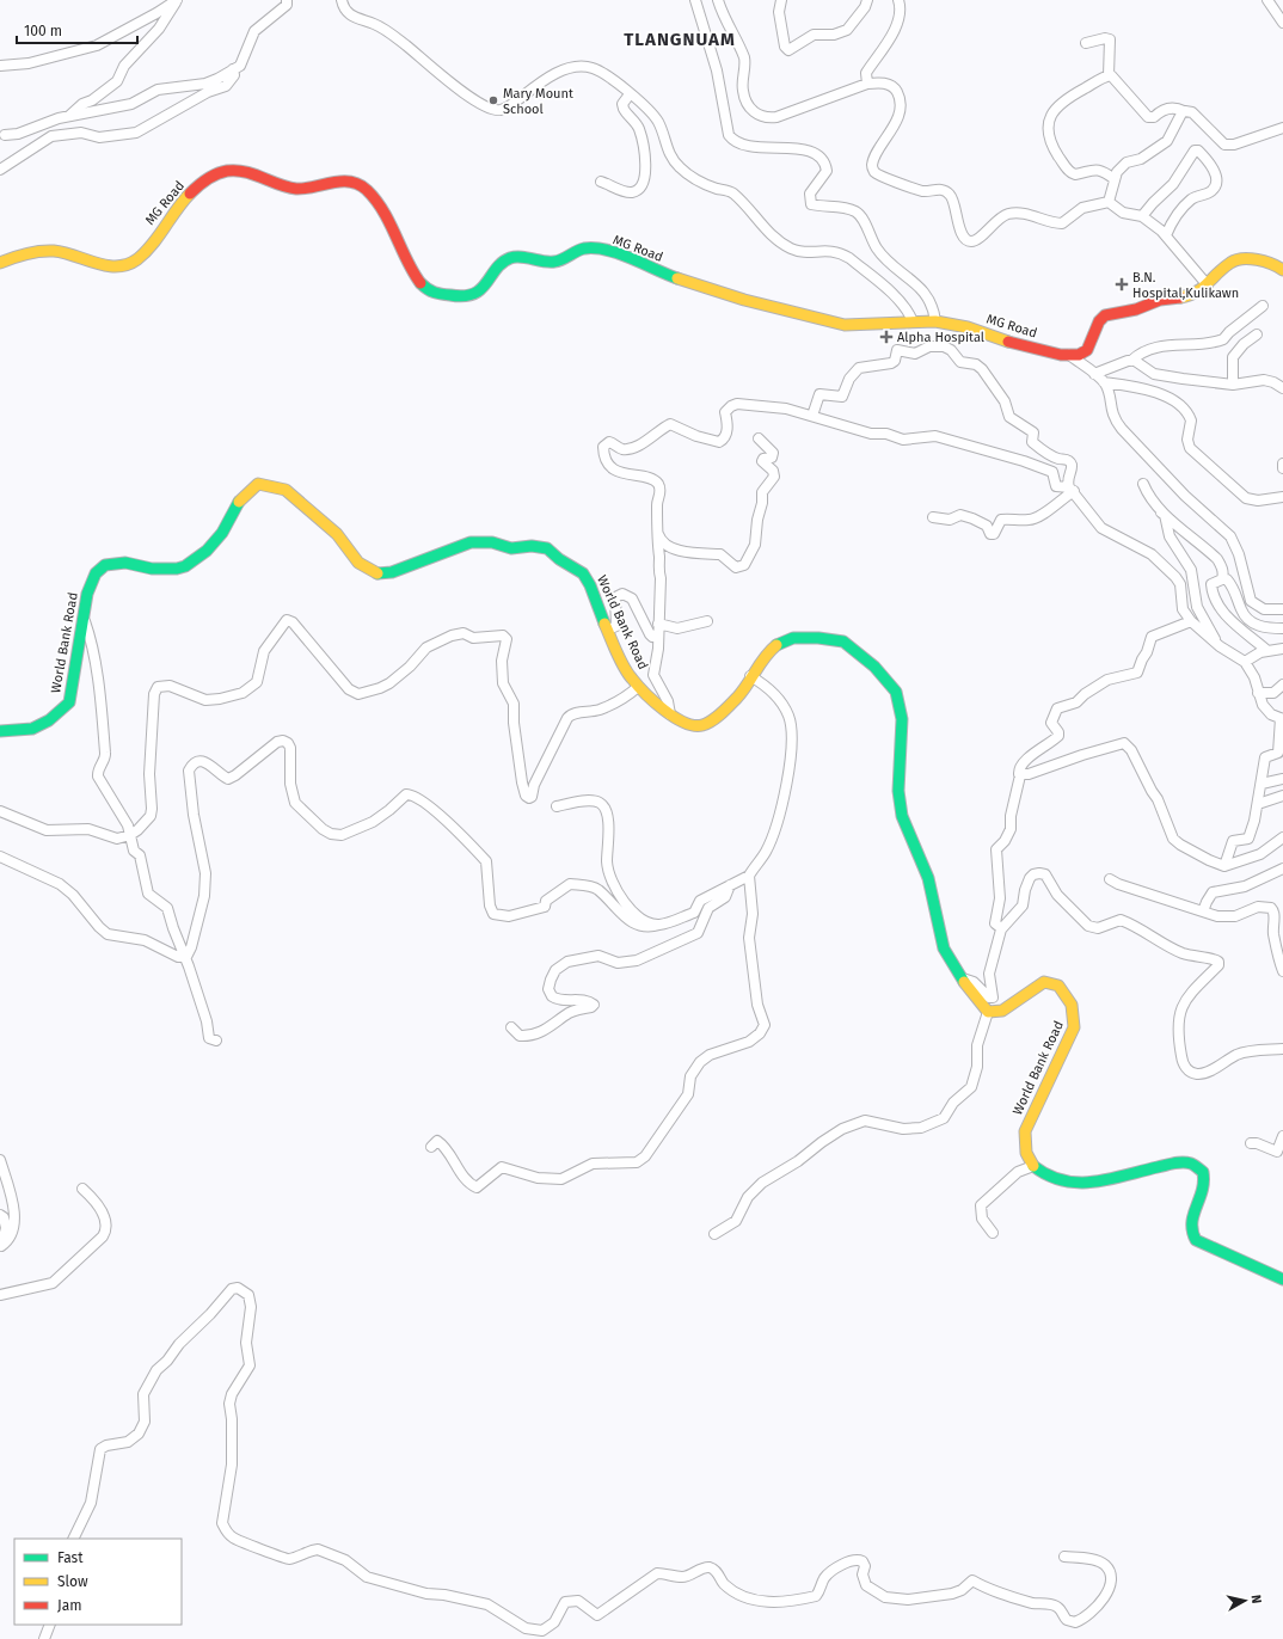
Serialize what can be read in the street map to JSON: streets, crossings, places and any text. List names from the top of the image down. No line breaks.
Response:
{"streets":{"main road":["MG Road","World Bank Road"]},"districts":["TLANGNUAM"],"places":{"other":["Mary Mount School"],"health":["B.N. Hospital,Kulikawn","Alpha Hospital"]},"legend":["Fast","Slow","Jam"],"scale_bar":"100 m","north":"right"}
